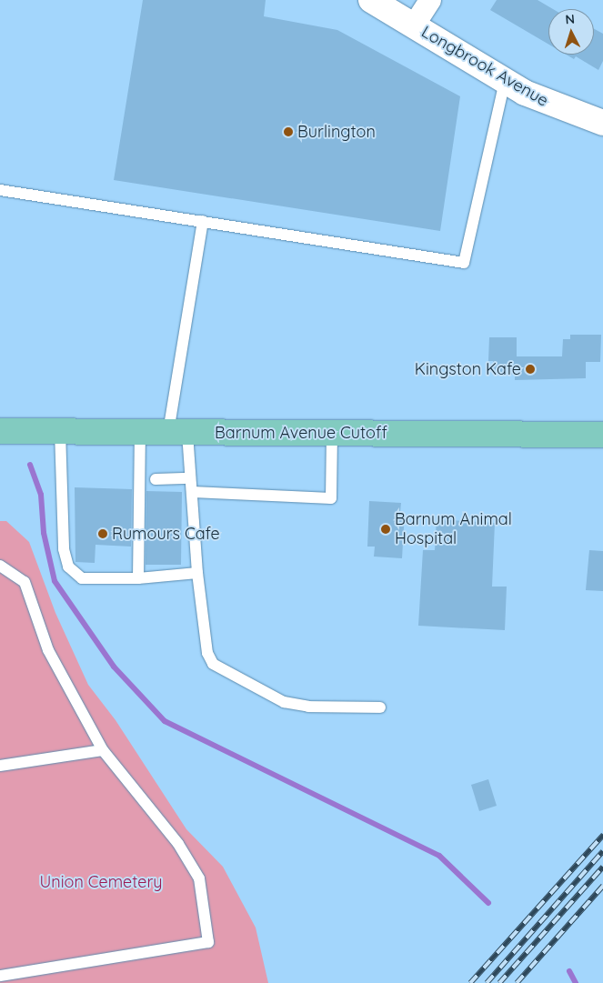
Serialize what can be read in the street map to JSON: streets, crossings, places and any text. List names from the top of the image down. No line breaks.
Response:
{"streets":{"main road":["Barnum Avenue Cutoff"],"street":["Longbrook Avenue"]},"parks":["Union Cemetery"],"places":["Burlington","Kingston Kafe","Barnum Animal Hospital","Rumours Cafe"],"north":"top"}
